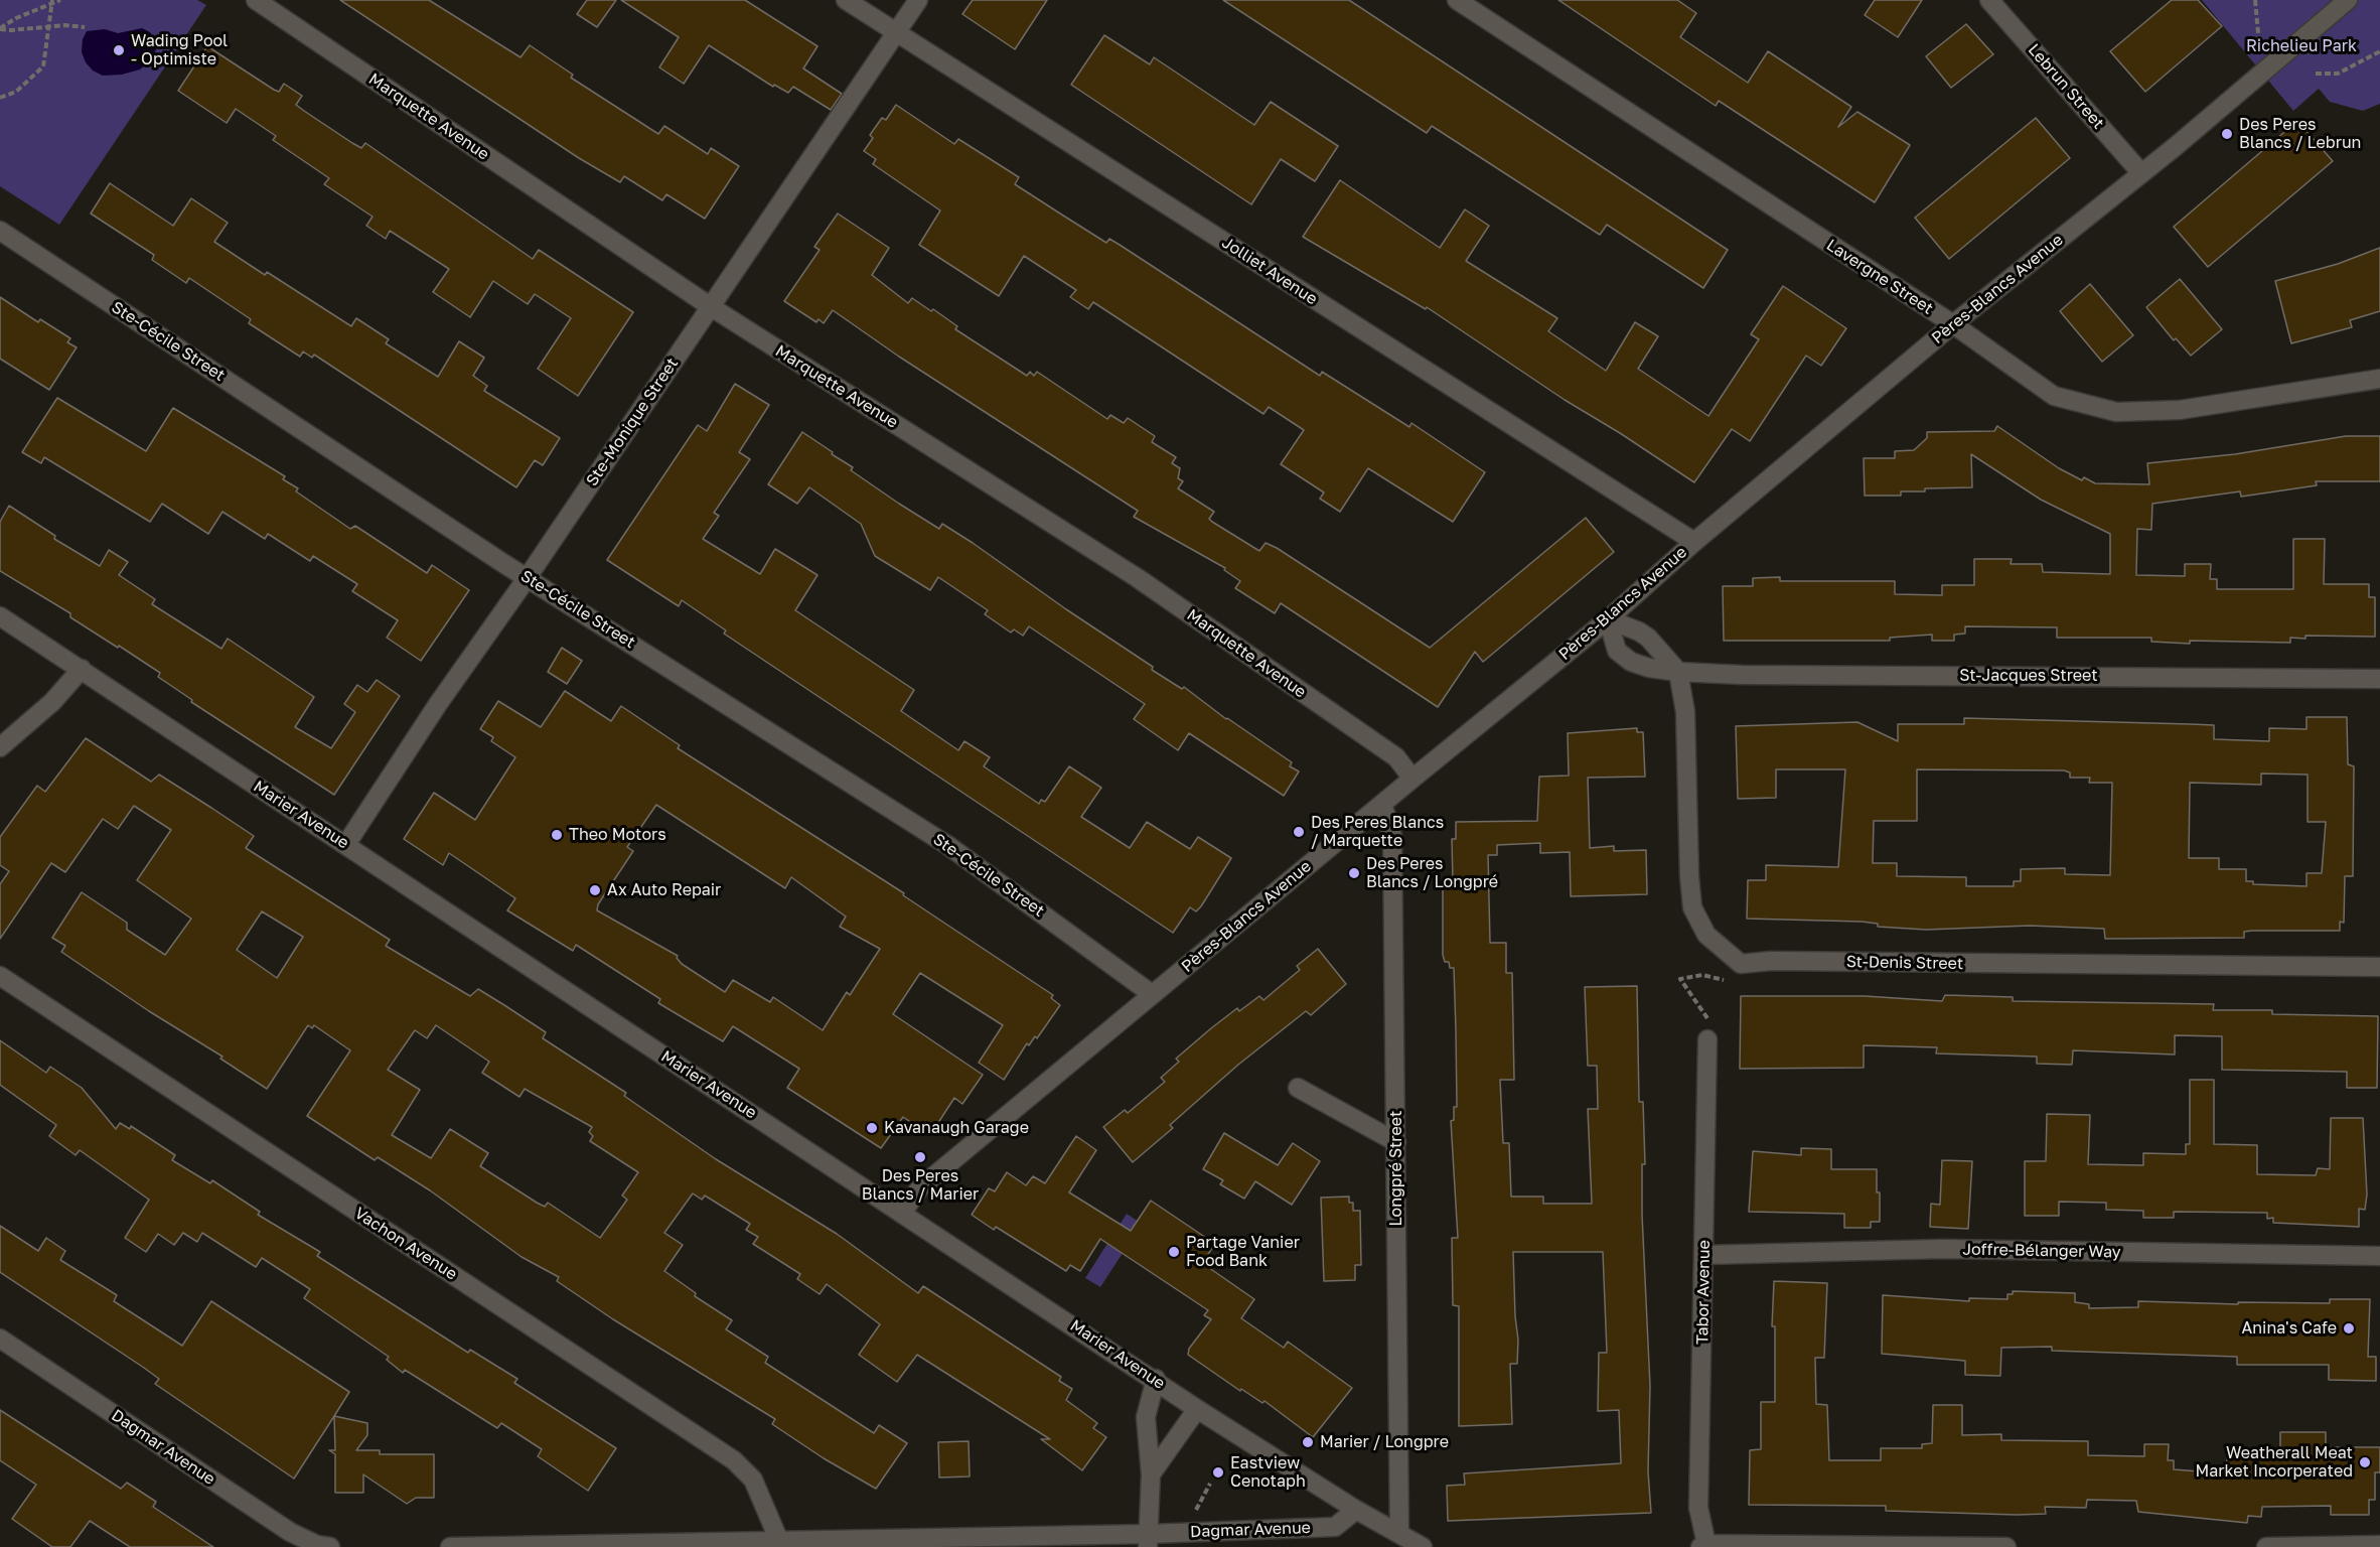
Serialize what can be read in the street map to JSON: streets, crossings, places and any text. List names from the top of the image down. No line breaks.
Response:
{"streets":{"street":["Lebrun Street","Marquette Avenue","Jolliet Avenue","Lavergne Street","Pères-Blancs Avenue","Ste-Cécile Street","Ste-Monique Street","St-Jacques Street","Marier Avenue","St-Denis Street","Longpré Street","Vachon Avenue","Joffre-Bélanger Way","Tabor Avenue","Dagmar Avenue"]},"crossings":[["Lebrun Street","Pères-Blancs Avenue"],["Marquette Avenue","Pères-Blancs Avenue"],["Marquette Avenue","Ste-Monique Street"],["Jolliet Avenue","Pères-Blancs Avenue"],["Jolliet Avenue","Ste-Monique Street"],["Lavergne Street","Pères-Blancs Avenue"],["Pères-Blancs Avenue","Ste-Cécile Street"],["Pères-Blancs Avenue","St-Jacques Street"],["Pères-Blancs Avenue","Marier Avenue"],["Pères-Blancs Avenue","Longpré Street"],["Ste-Cécile Street","Ste-Monique Street"],["Ste-Monique Street","Marier Avenue"],["St-Jacques Street","St-Denis Street"],["Marier Avenue","Longpré Street"],["Marier Avenue","Dagmar Avenue"],["Vachon Avenue","Dagmar Avenue"],["Joffre-Bélanger Way","Tabor Avenue"]],"parks":["Richelieu Park"],"places":["Wading Pool - Optimiste","Des Peres Blancs / Lebrun","Des Peres Blancs / Marquette","Theo Motors","Des Peres Blancs / Longpré","Ax Auto Repair","Kavanaugh Garage","Des Peres Blancs / Marier","Partage Vanier Food Bank","Anina's Cafe","Marier / Longpre","Weatherall Meat Market Incorperated","Eastview Cenotaph"]}
